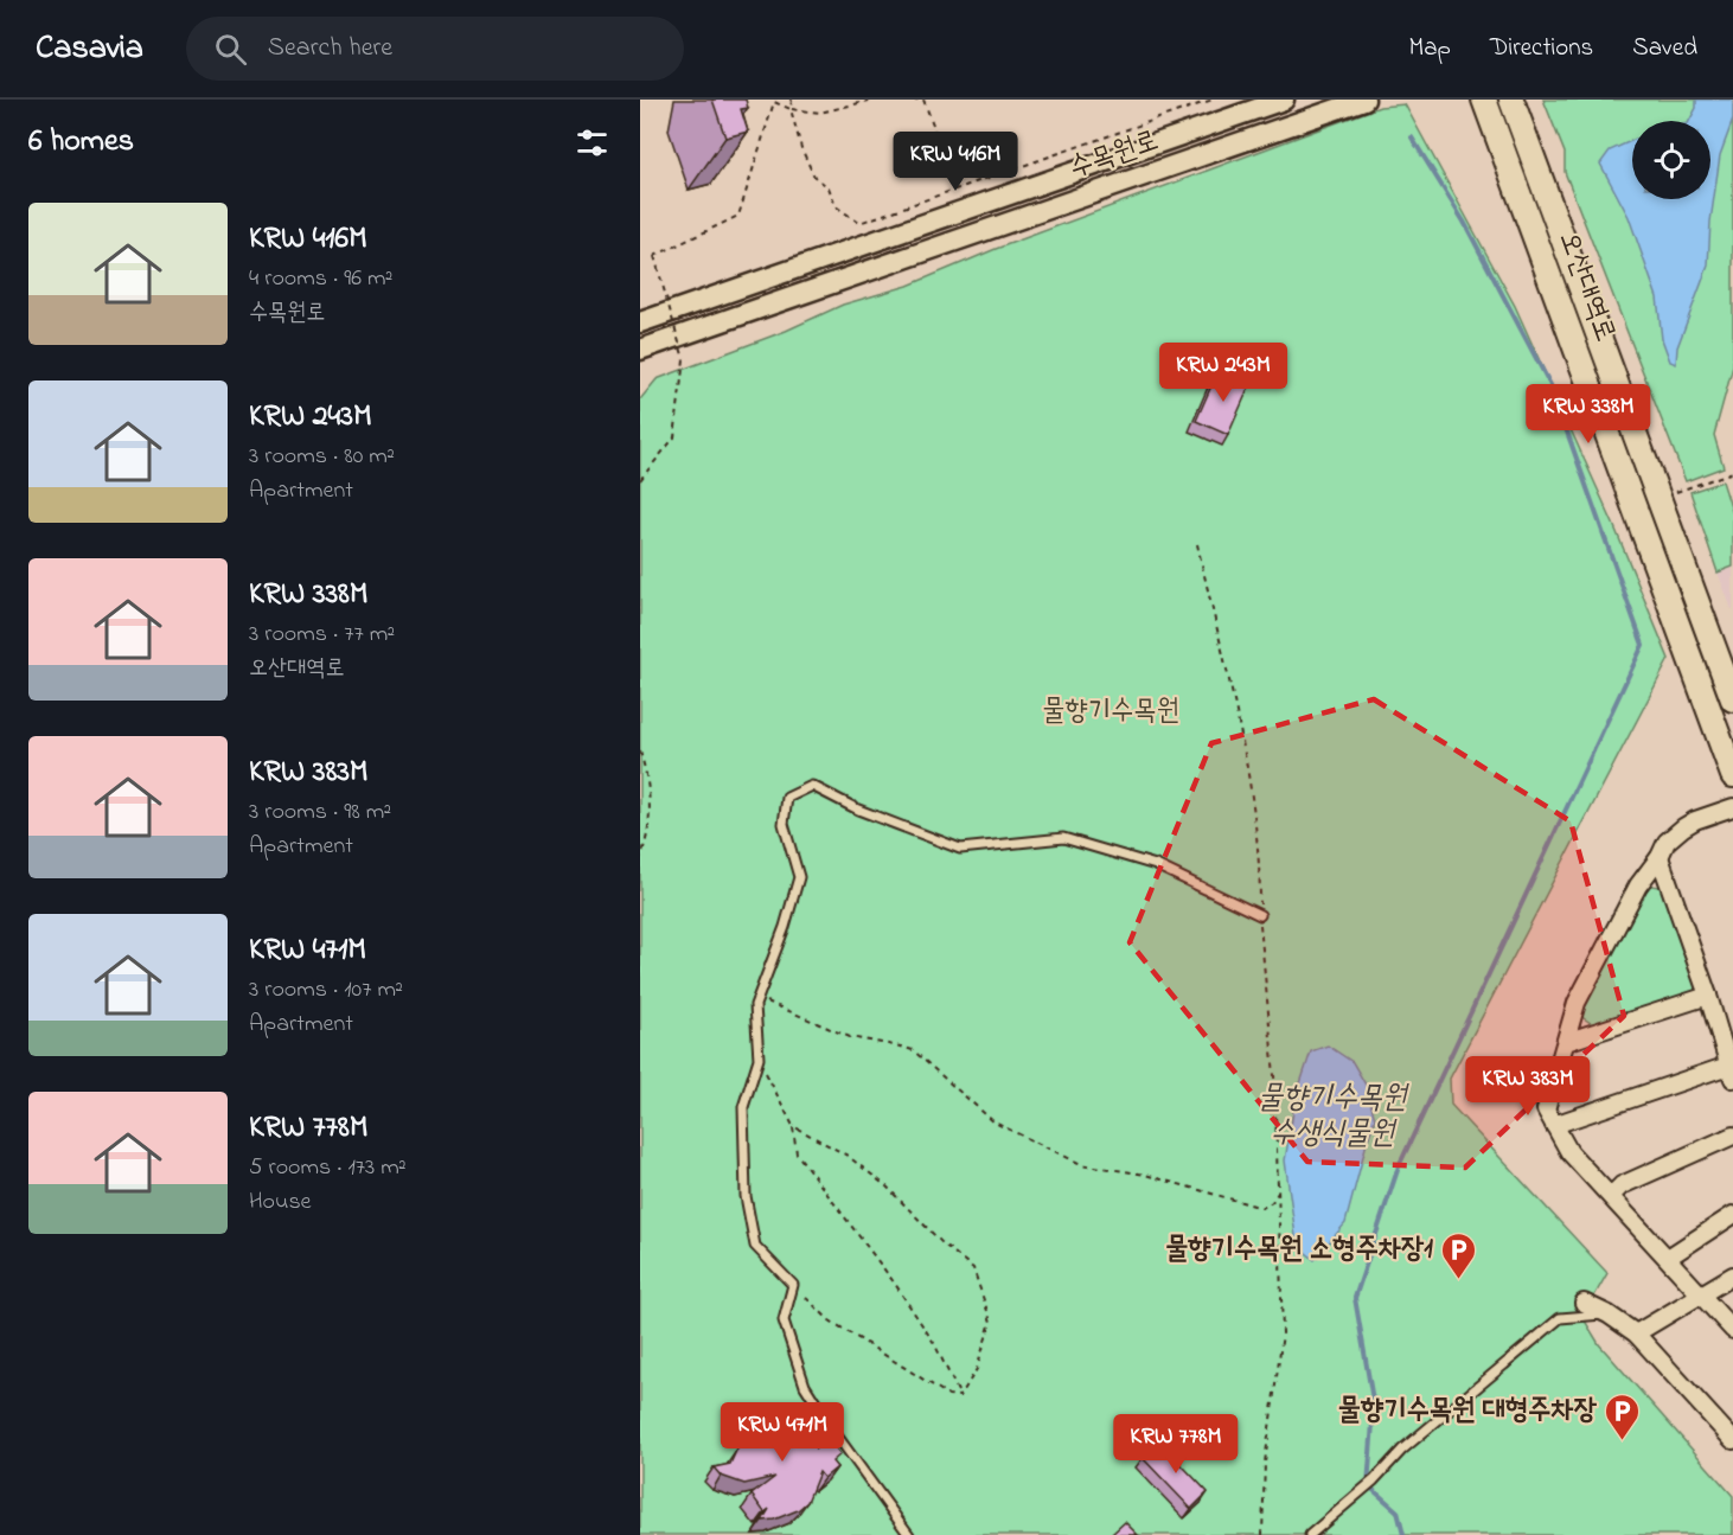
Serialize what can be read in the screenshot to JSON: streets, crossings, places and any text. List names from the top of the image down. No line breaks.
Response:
{"streets":{"main road":["오산대역로"],"street":["수목원로"]},"water":["물향기수목원 수생식물원"],"parks":["물향기수목원"],"places":{"parking":["물향기수목원 소형주차장1","물향기수목원 대형주차장"]},"page":{"header":"Casavia","search":"Search here","nav":["Map","Directions","Saved"],"heading":"6 homes","price":["KRW 416M","KRW 243M","KRW 338M","KRW 383M","KRW 471M","KRW 778M"],"list":[{"name":"KRW 416M","note":"4 rooms · 96 m² · 수목원로"},{"name":"KRW 243M","note":"3 rooms · 80 m² · Apartment"},{"name":"KRW 338M","note":"3 rooms · 77 m² · 오산대역로"},{"name":"KRW 383M","note":"3 rooms · 98 m² · Apartment"},{"name":"KRW 471M","note":"3 rooms · 107 m² · Apartment"},{"name":"KRW 778M","note":"5 rooms · 173 m² · House"}]}}
